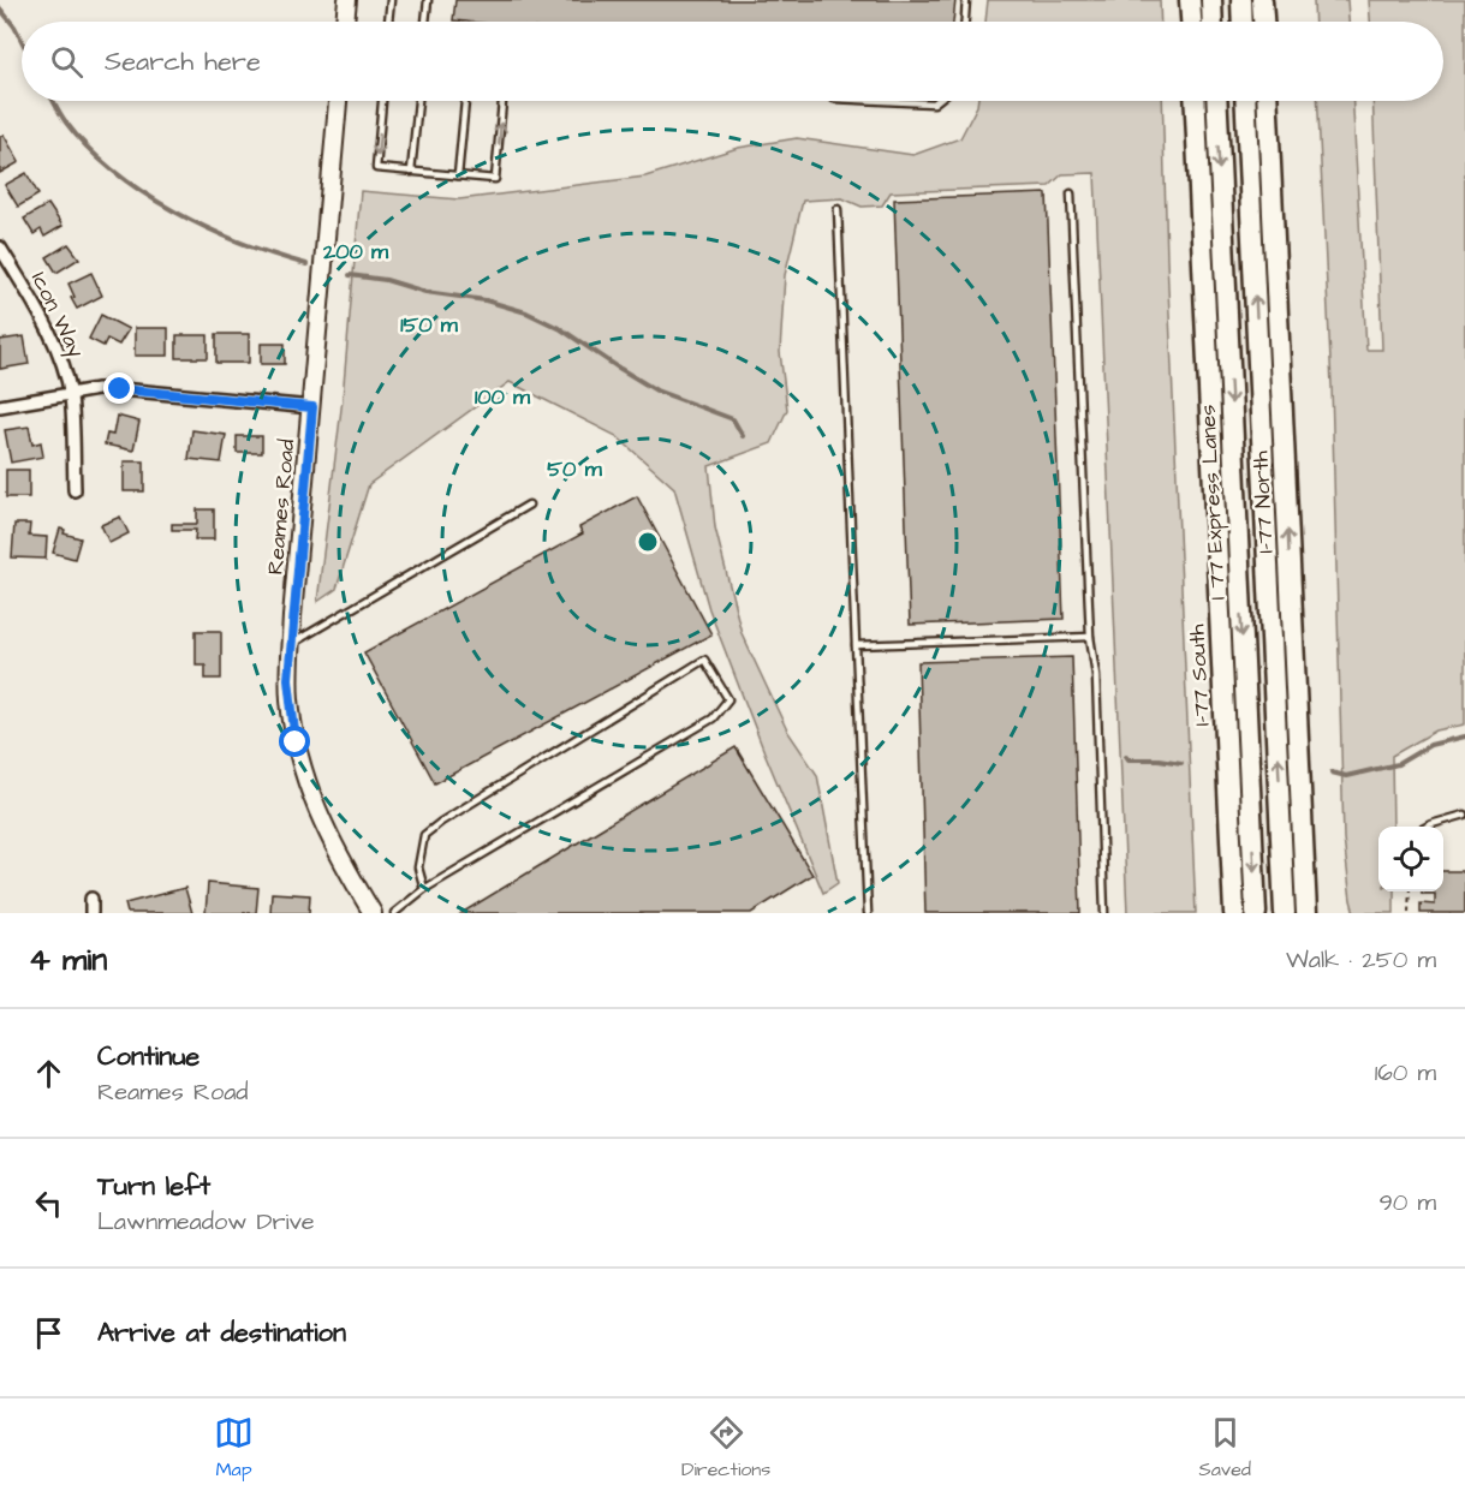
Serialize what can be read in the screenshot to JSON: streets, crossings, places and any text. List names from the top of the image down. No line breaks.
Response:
{"streets":{"highway":["I 77 Express Lanes","I-77 North","I-77 South"],"main road":["Reames Road"],"street":["Icon Way"]},"page":{"search":"Search here","heading":["4 min","Walk · 250 m"],"list":[["Continue","Reames Road","160 m"],["Turn left","Lawnmeadow Drive","90 m"],"Arrive at destination"],"nav":["Map","Directions","Saved"]},"rings":["200 m","150 m","100 m","50 m"]}
